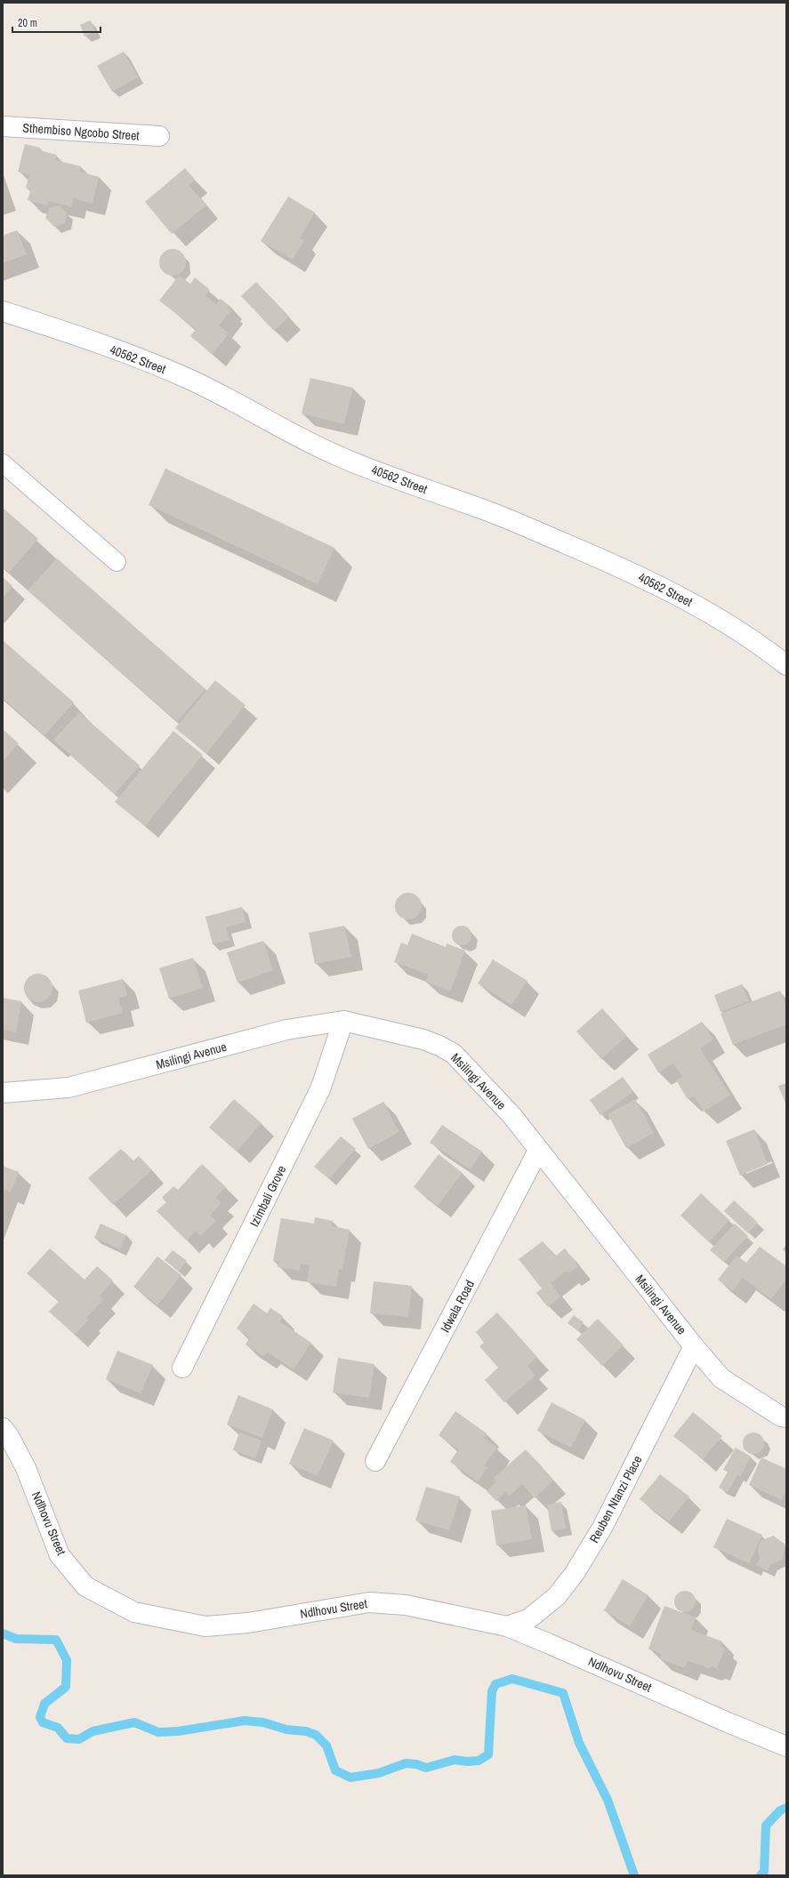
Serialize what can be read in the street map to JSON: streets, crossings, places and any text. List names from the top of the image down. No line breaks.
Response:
{"streets":{"street":["Sthembiso Ngcobo Street","40562 Street","Msilingi Avenue","Izimbali Grove","Idwala Road","Reuben Ntanzi Place","Ndlhovu Street"]},"crossings":[["Msilingi Avenue","Izimbali Grove"],["Msilingi Avenue","Idwala Road"],["Msilingi Avenue","Reuben Ntanzi Place"],["Reuben Ntanzi Place","Ndlhovu Street"]],"scale_bar":"20 m"}
